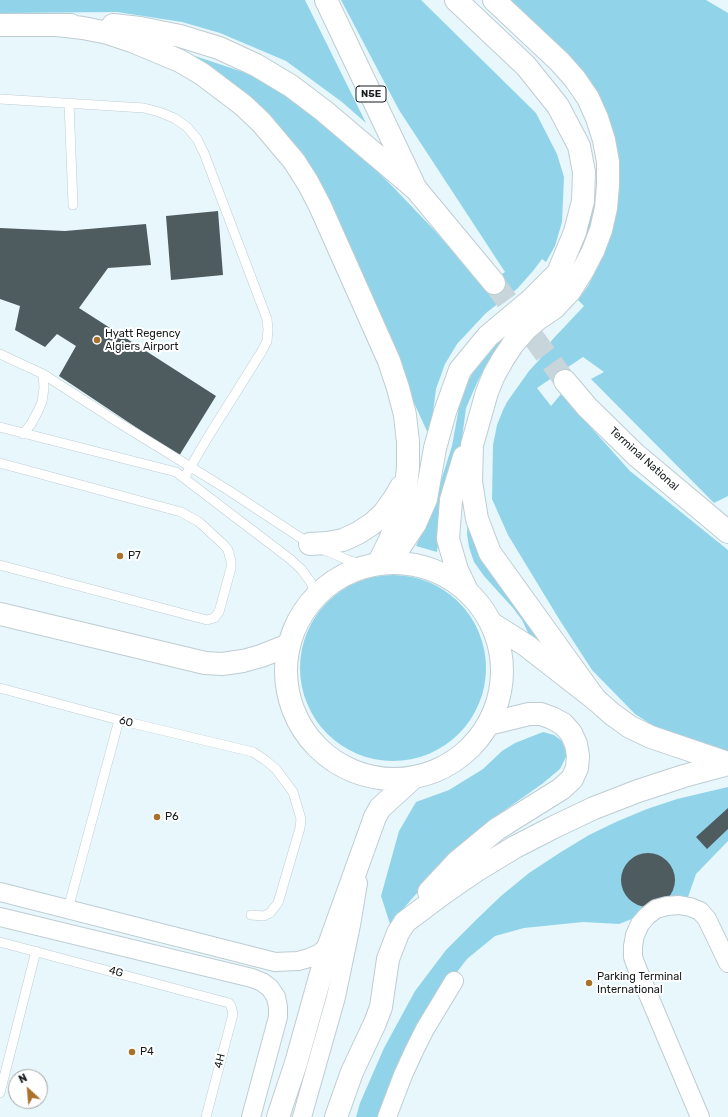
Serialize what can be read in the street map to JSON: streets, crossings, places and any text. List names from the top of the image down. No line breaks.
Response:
{"streets":{"main road":["N5E","Terminal National"],"lane":["6O","4G","4H"]},"crossings":[["4G","4H"]],"places":["Hyatt Regency Algiers Airport","P7","P6","Parking Terminal International","P4"],"north":"top left"}
